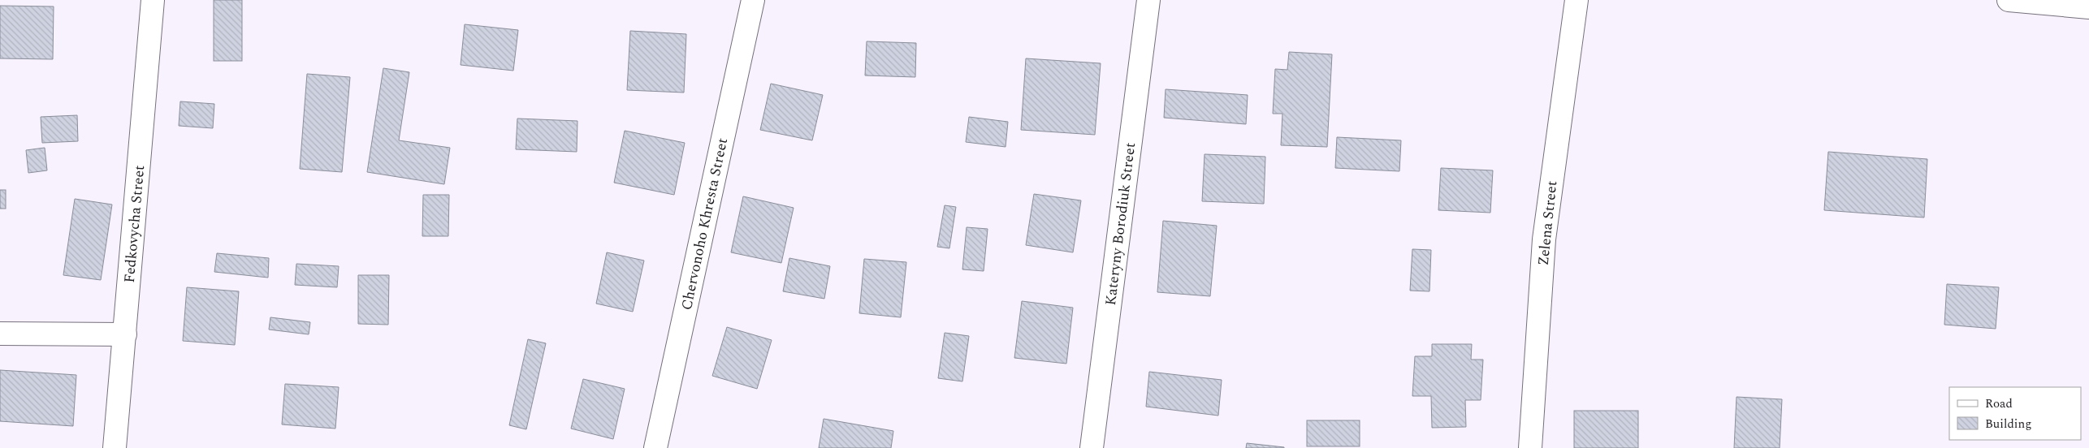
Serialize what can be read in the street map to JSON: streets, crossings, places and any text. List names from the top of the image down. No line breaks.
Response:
{"streets":{"street":["Zelena Street","Fedkovycha Street","Chervonoho Khresta Street","Kateryny Borodiuk Street"]},"legend":["Road","Building"]}
